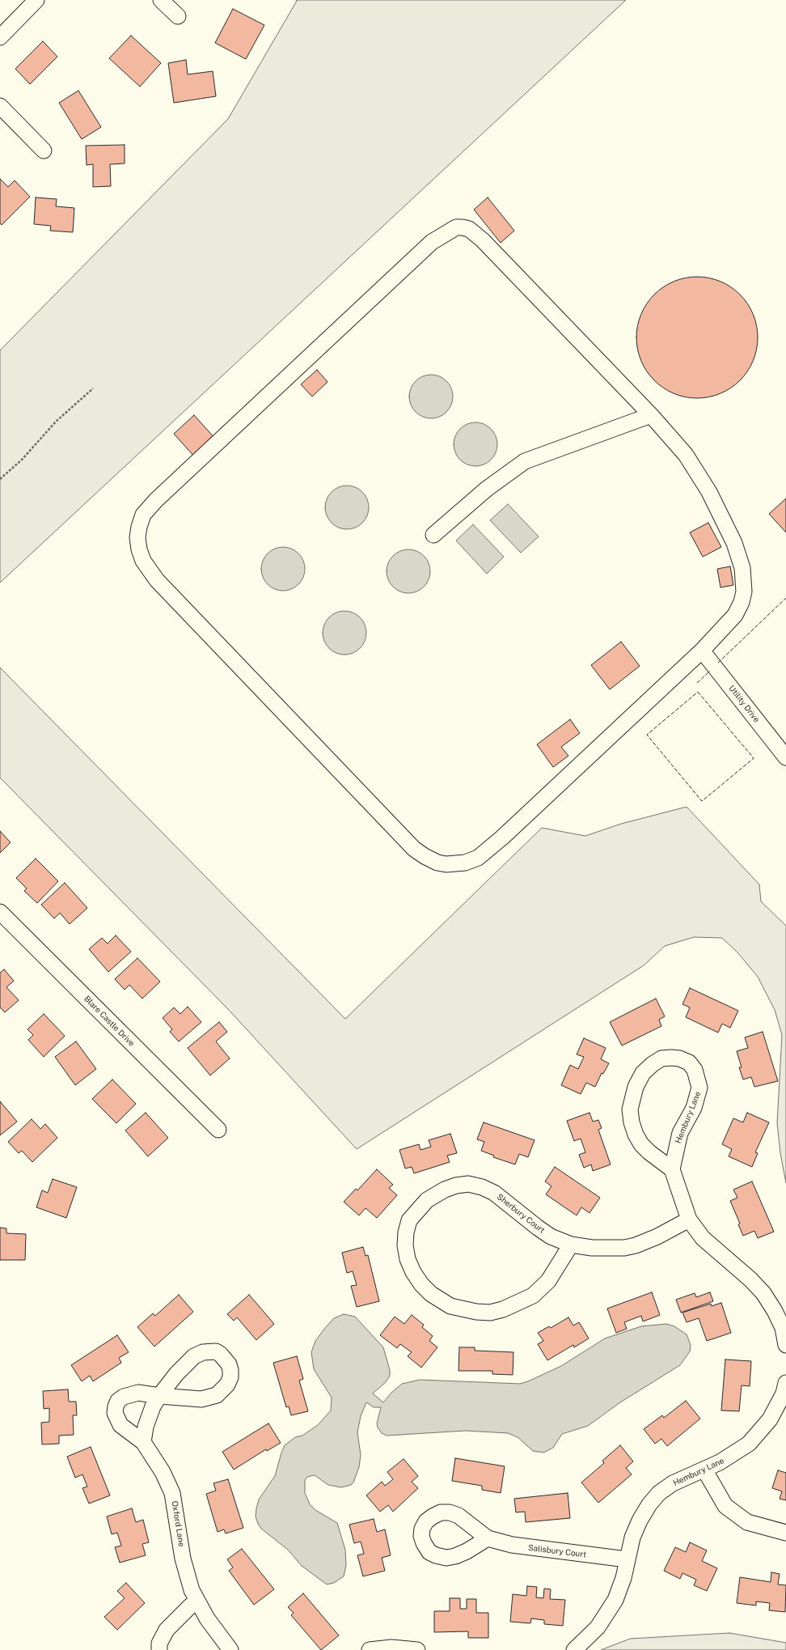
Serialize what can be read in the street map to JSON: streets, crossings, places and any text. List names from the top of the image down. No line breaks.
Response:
{"streets":{"street":["Utility Drive","Blare Castle Drive","Hembury Lane","Sherbury Court","Oxford Lane","Salisbury Court"]},"crossings":[["Hembury Lane","Salisbury Court"]]}
